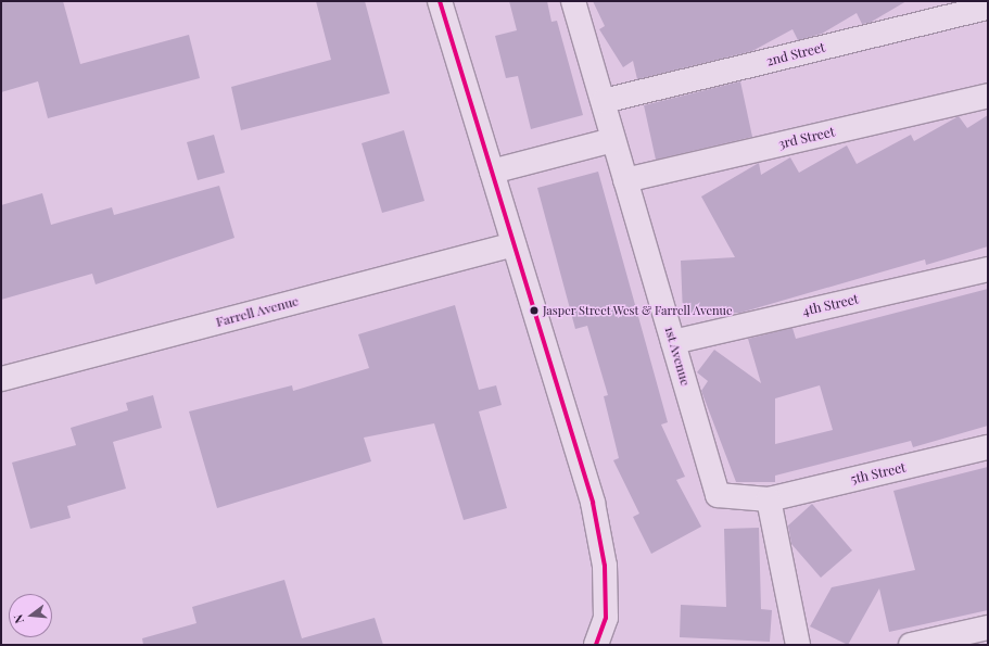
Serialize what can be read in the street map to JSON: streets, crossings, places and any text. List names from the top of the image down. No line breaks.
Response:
{"streets":{"street":["2nd Street","3rd Street","4th Street","Farrell Avenue","1st Avenue","5th Street"]},"crossings":[["2nd Street","1st Avenue"],["3rd Street","1st Avenue"],["4th Street","1st Avenue"],["1st Avenue","5th Street"]],"places":["Jasper Street West & Farrell Avenue"],"north":"left"}
